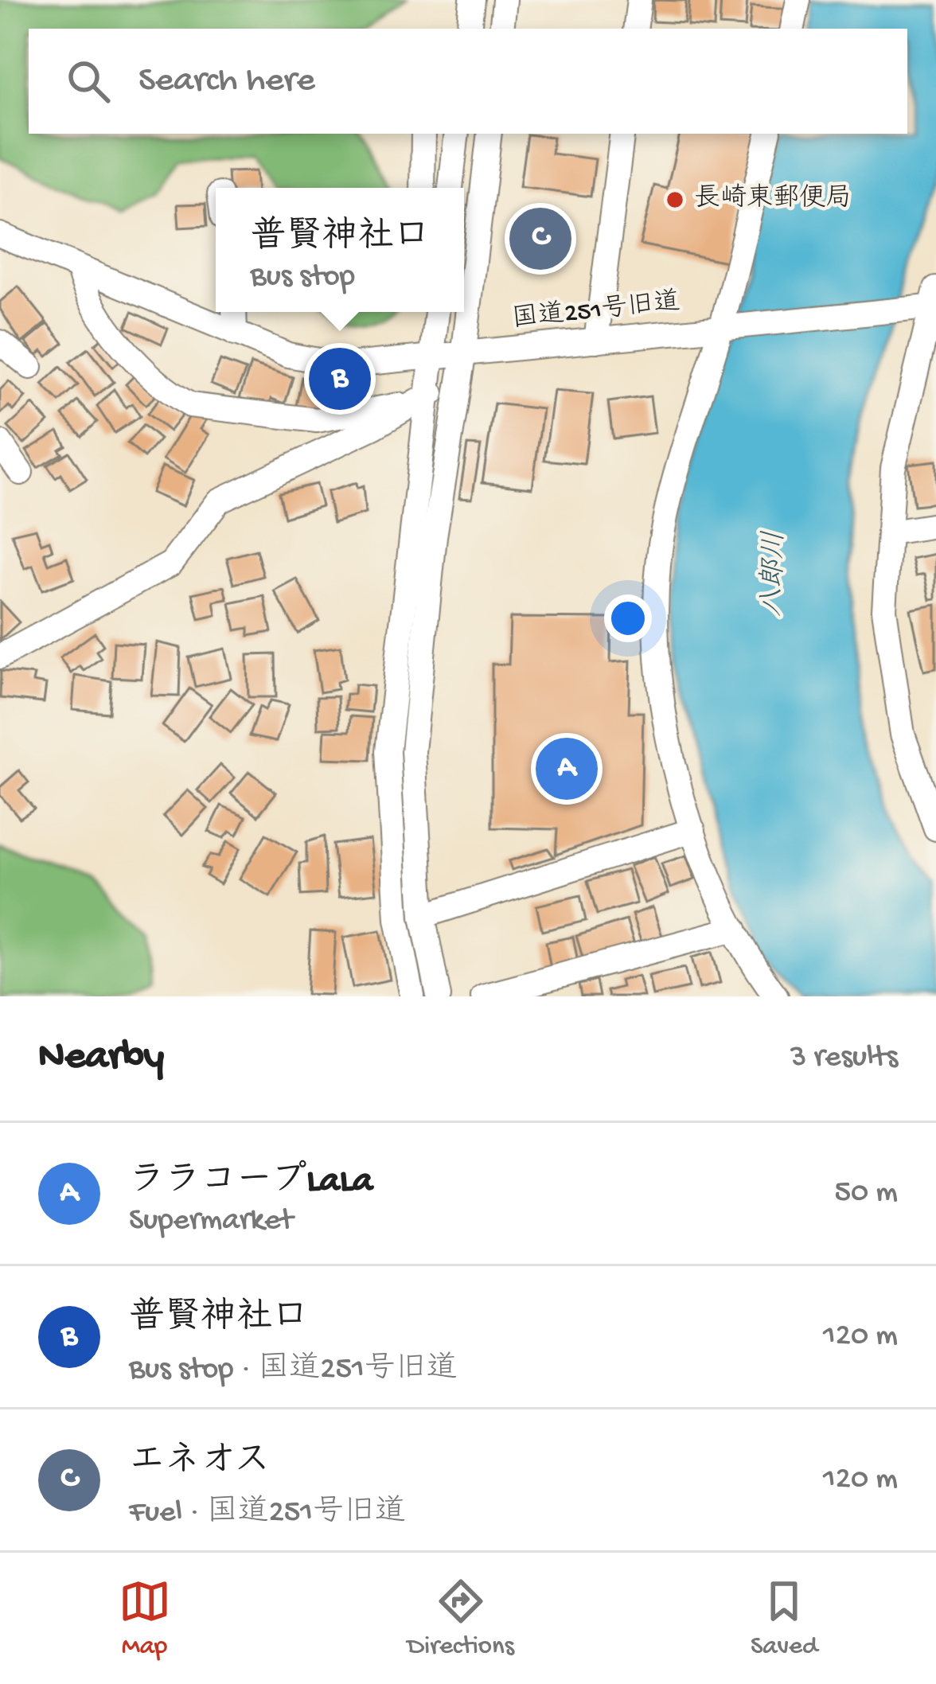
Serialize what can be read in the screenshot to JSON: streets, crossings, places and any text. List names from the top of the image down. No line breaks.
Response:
{"streets":{"street":["国道251号旧道"]},"water":["八郎川"],"places":["長崎東郵便局"],"page":{"search":"Search here","popup":["普賢神社口","Bus stop"],"pins":["C","B","A"],"heading":["Nearby","3 results"],"list":[{"mark":"A","name":"ララコープLaLa","note":"Supermarket","value":"50 m"},{"mark":"B","name":"普賢神社口","note":"Bus stop · 国道251号旧道","value":"120 m"},{"mark":"C","name":"エネオス","note":"Fuel · 国道251号旧道","value":"120 m"}],"nav":["Map","Directions","Saved"]}}
